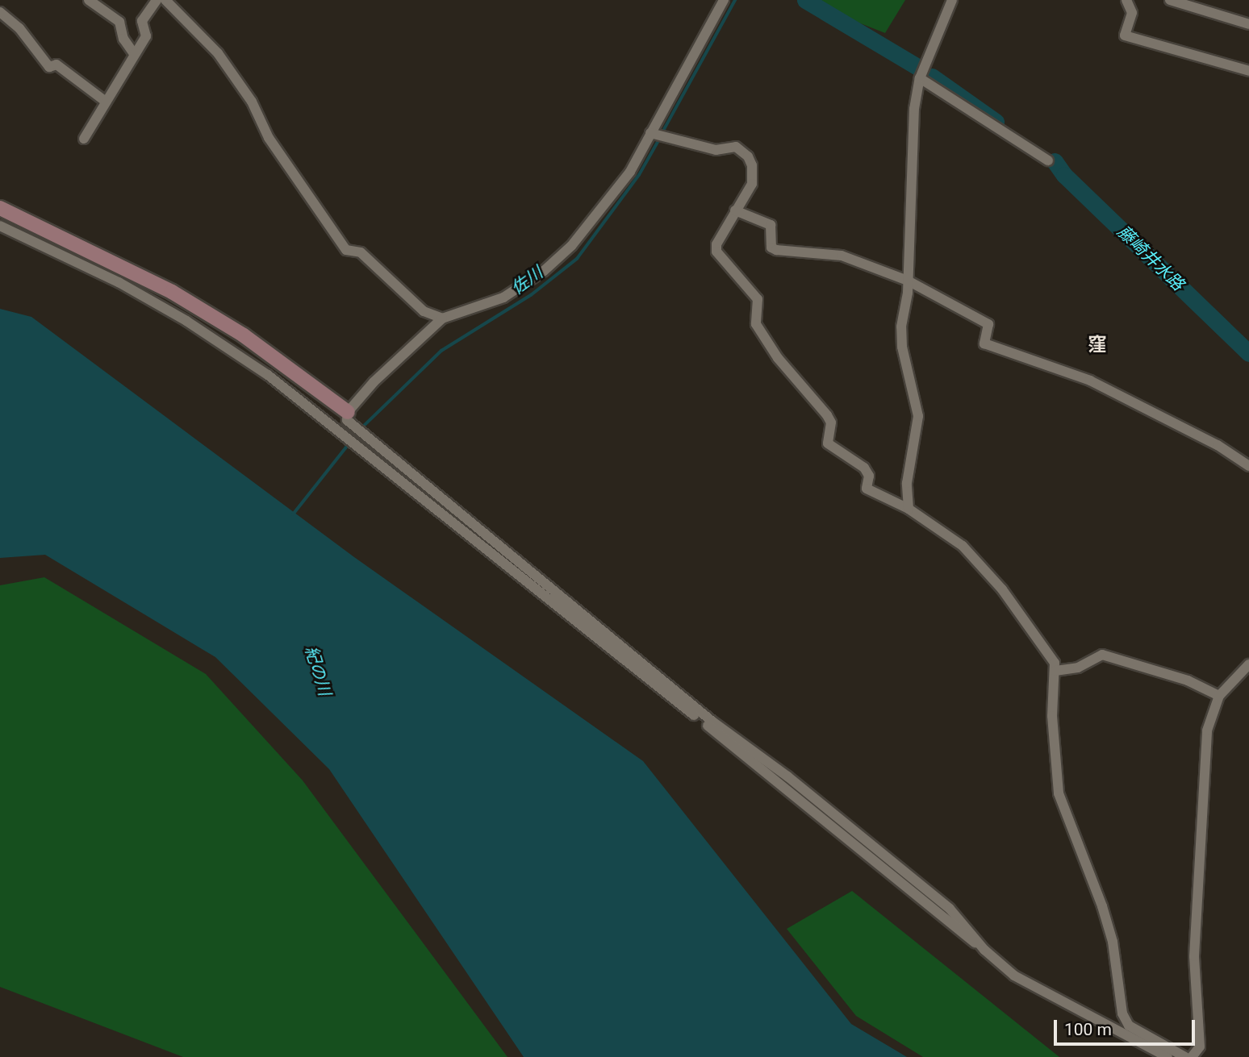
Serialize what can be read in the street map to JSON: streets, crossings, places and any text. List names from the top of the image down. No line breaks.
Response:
{"districts":["窪"],"water":["藤崎井水路","佐川","紀の川"],"scale_bar":"100 m"}
